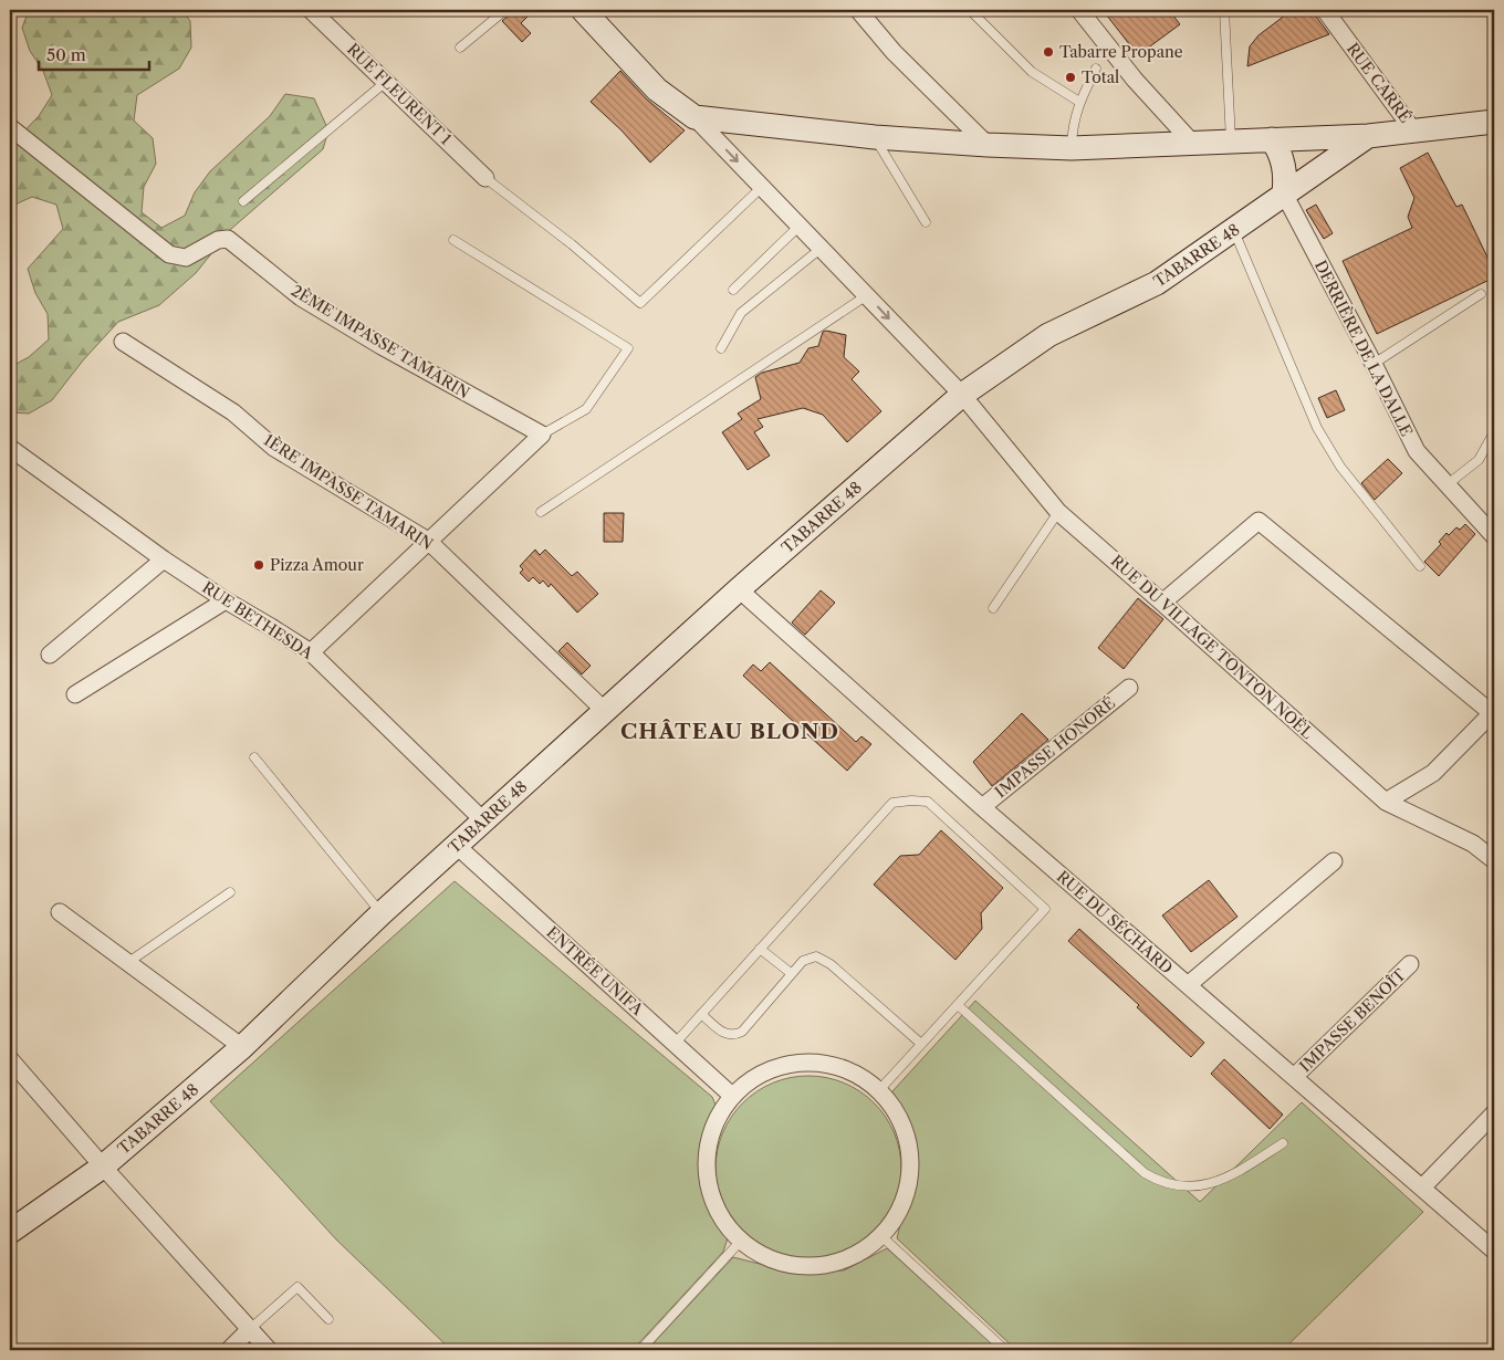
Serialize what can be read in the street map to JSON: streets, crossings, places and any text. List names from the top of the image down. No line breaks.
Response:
{"streets":{"street":["RUE CARRÉ","RUE FLEURENT 1","TABARRE 48","2ÈME IMPASSE TAMARIN","DERRIÈRE DE LA DALLE","1ÈRE IMPASSE TAMARIN","RUE BETHESDA","RUE DU VILLAGE TONTON NOËL","IMPASSE HONORÉ","RUE DU SÉCHARD","ENTRÉE UNIFA","IMPASSE BENOÎT"]},"crossings":[["TABARRE 48","DERRIÈRE DE LA DALLE"],["TABARRE 48","1ÈRE IMPASSE TAMARIN"],["TABARRE 48","RUE BETHESDA"],["TABARRE 48","RUE DU VILLAGE TONTON NOËL"],["TABARRE 48","RUE DU SÉCHARD"],["TABARRE 48","ENTRÉE UNIFA"],["IMPASSE HONORÉ","RUE DU SÉCHARD"],["RUE DU SÉCHARD","IMPASSE BENOÎT"]],"districts":["CHÂTEAU BLOND"],"places":["Tabarre Propane","Total","Pizza Amour"],"scale_bar":"50 m"}
